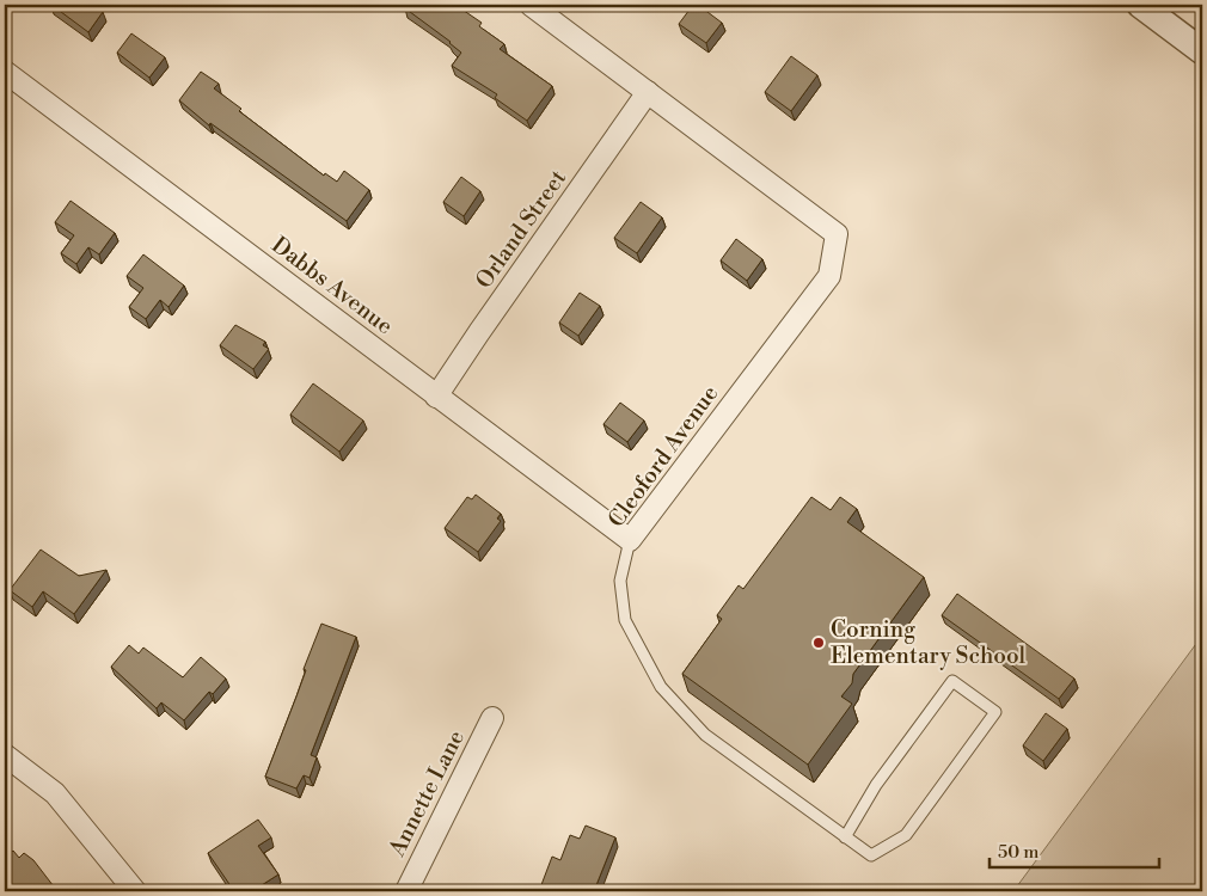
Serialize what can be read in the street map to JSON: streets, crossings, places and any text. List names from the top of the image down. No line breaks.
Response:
{"streets":{"street":["Orland Street","Dabbs Avenue","Cleoford Avenue","Annette Lane"]},"crossings":[["Orland Street","Dabbs Avenue"],["Orland Street","Cleoford Avenue"],["Dabbs Avenue","Cleoford Avenue"]],"places":["Corning Elementary School"],"scale_bar":"50 m"}
